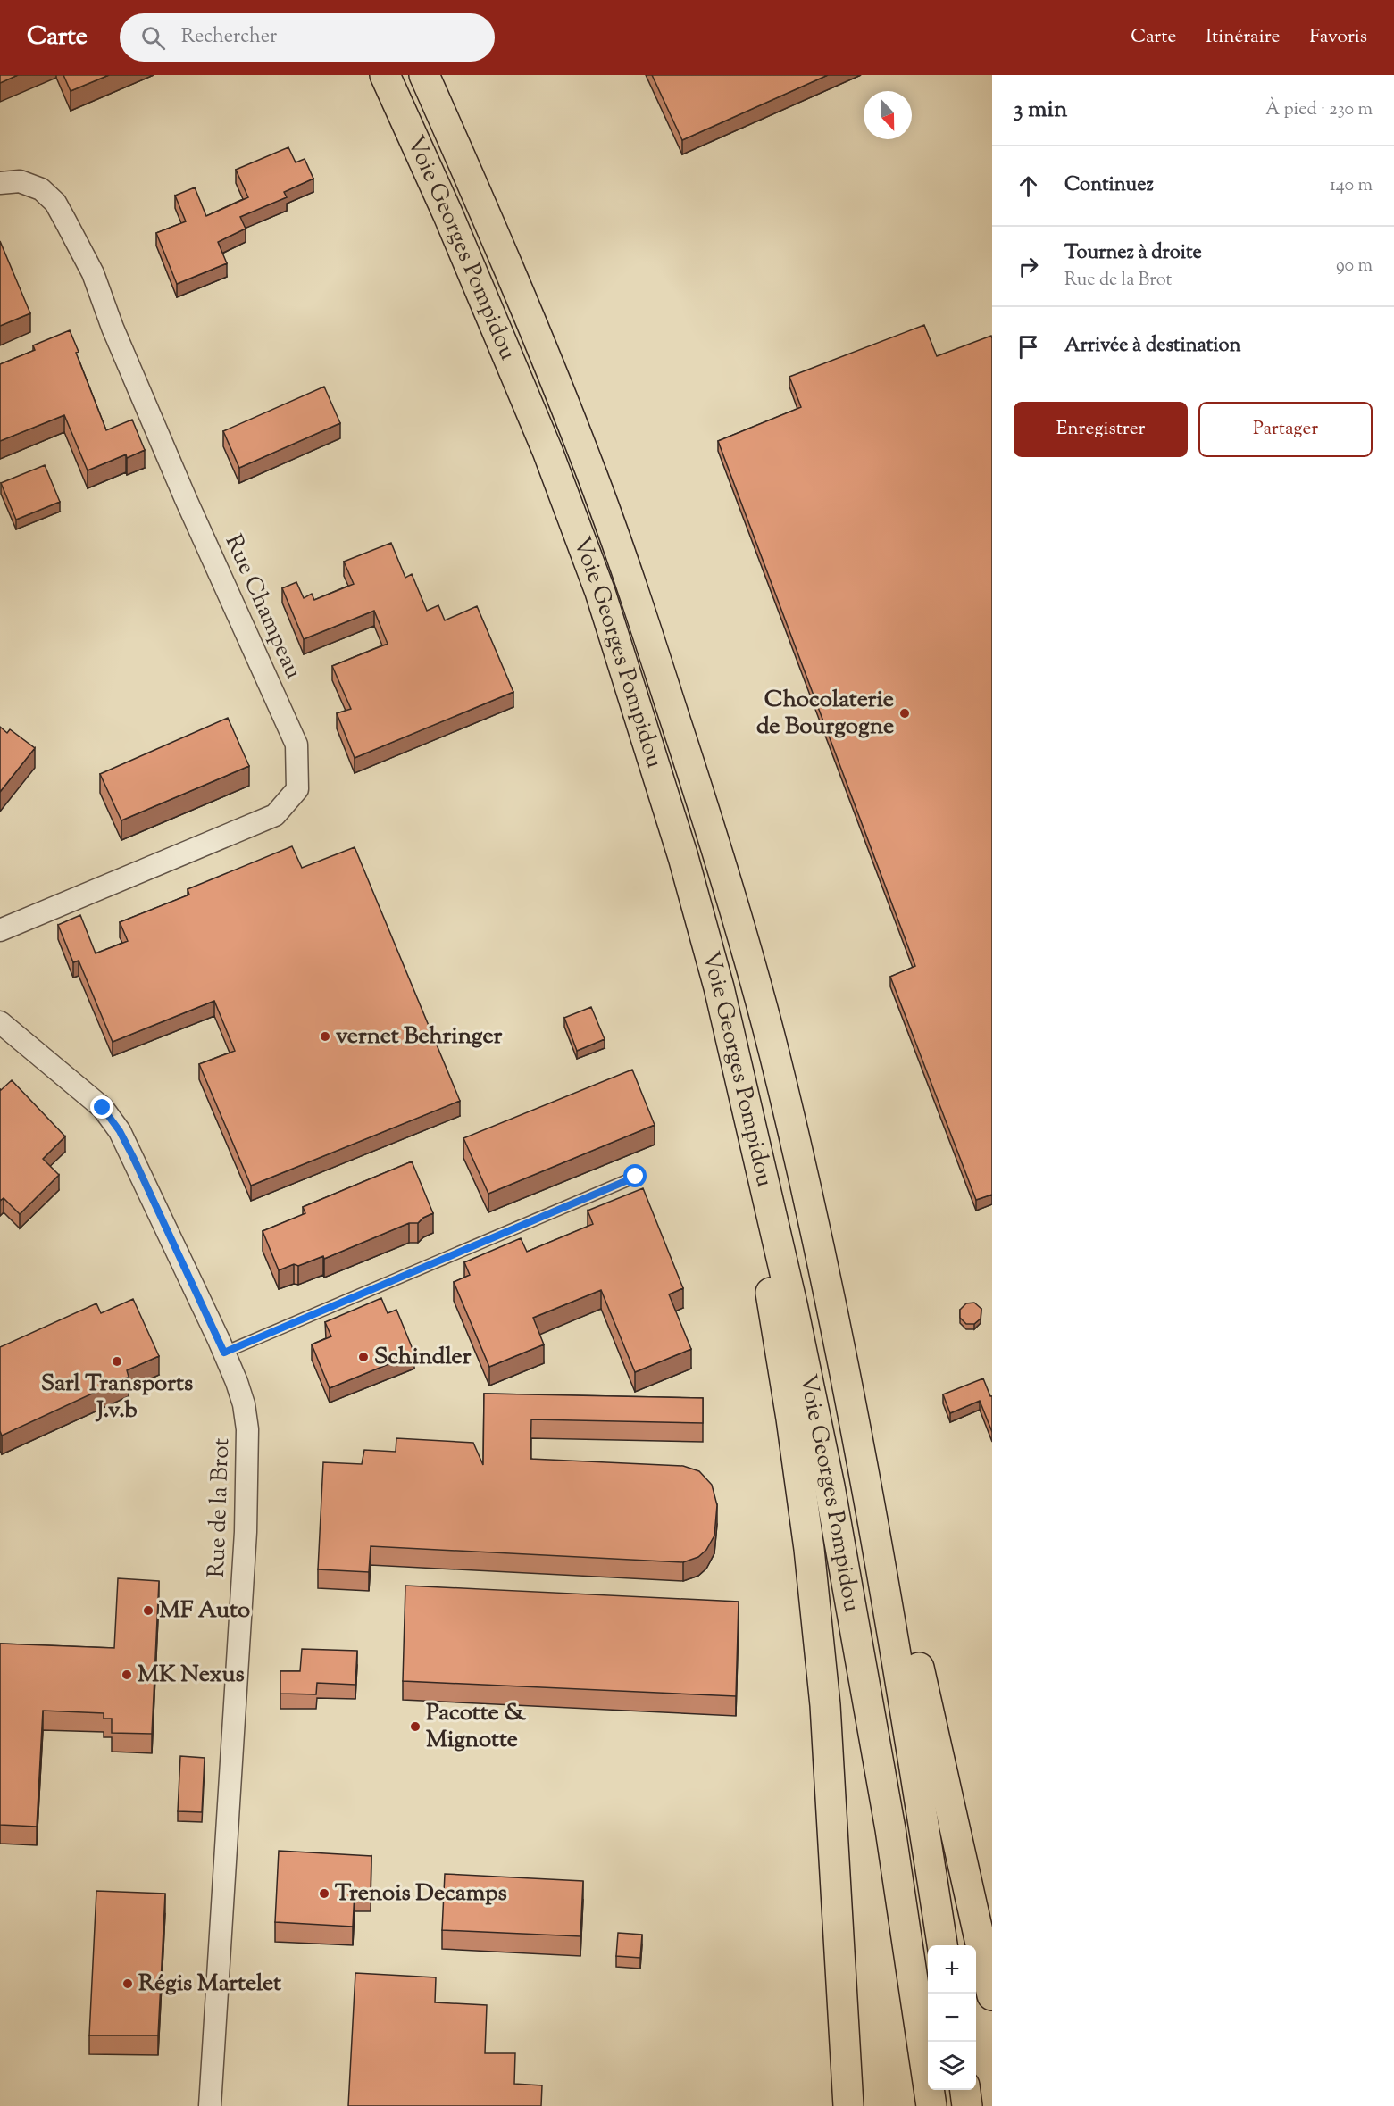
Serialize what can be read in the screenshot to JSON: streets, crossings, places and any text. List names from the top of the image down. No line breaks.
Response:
{"streets":{"highway":["Voie Georges Pompidou"],"street":["Rue Champeau","Rue de la Brot"]},"places":["Chocolaterie de Bourgogne","vernet Behringer","Schindler","Sarl Transports J.v.b","MF Auto","MK Nexus","Pacotte & Mignotte","Trenois Decamps","Régis Martelet"],"north":"bottom","page":{"header":"Carte","search":"Rechercher","nav":["Carte","Itinéraire","Favoris"],"heading":["3 min","À pied · 230 m"],"list":[["Continuez","140 m"],["Tournez à droite","Rue de la Brot","90 m"],"Arrivée à destination"],"buttons":["Enregistrer","Partager"],"map_buttons":["+","−"]}}
